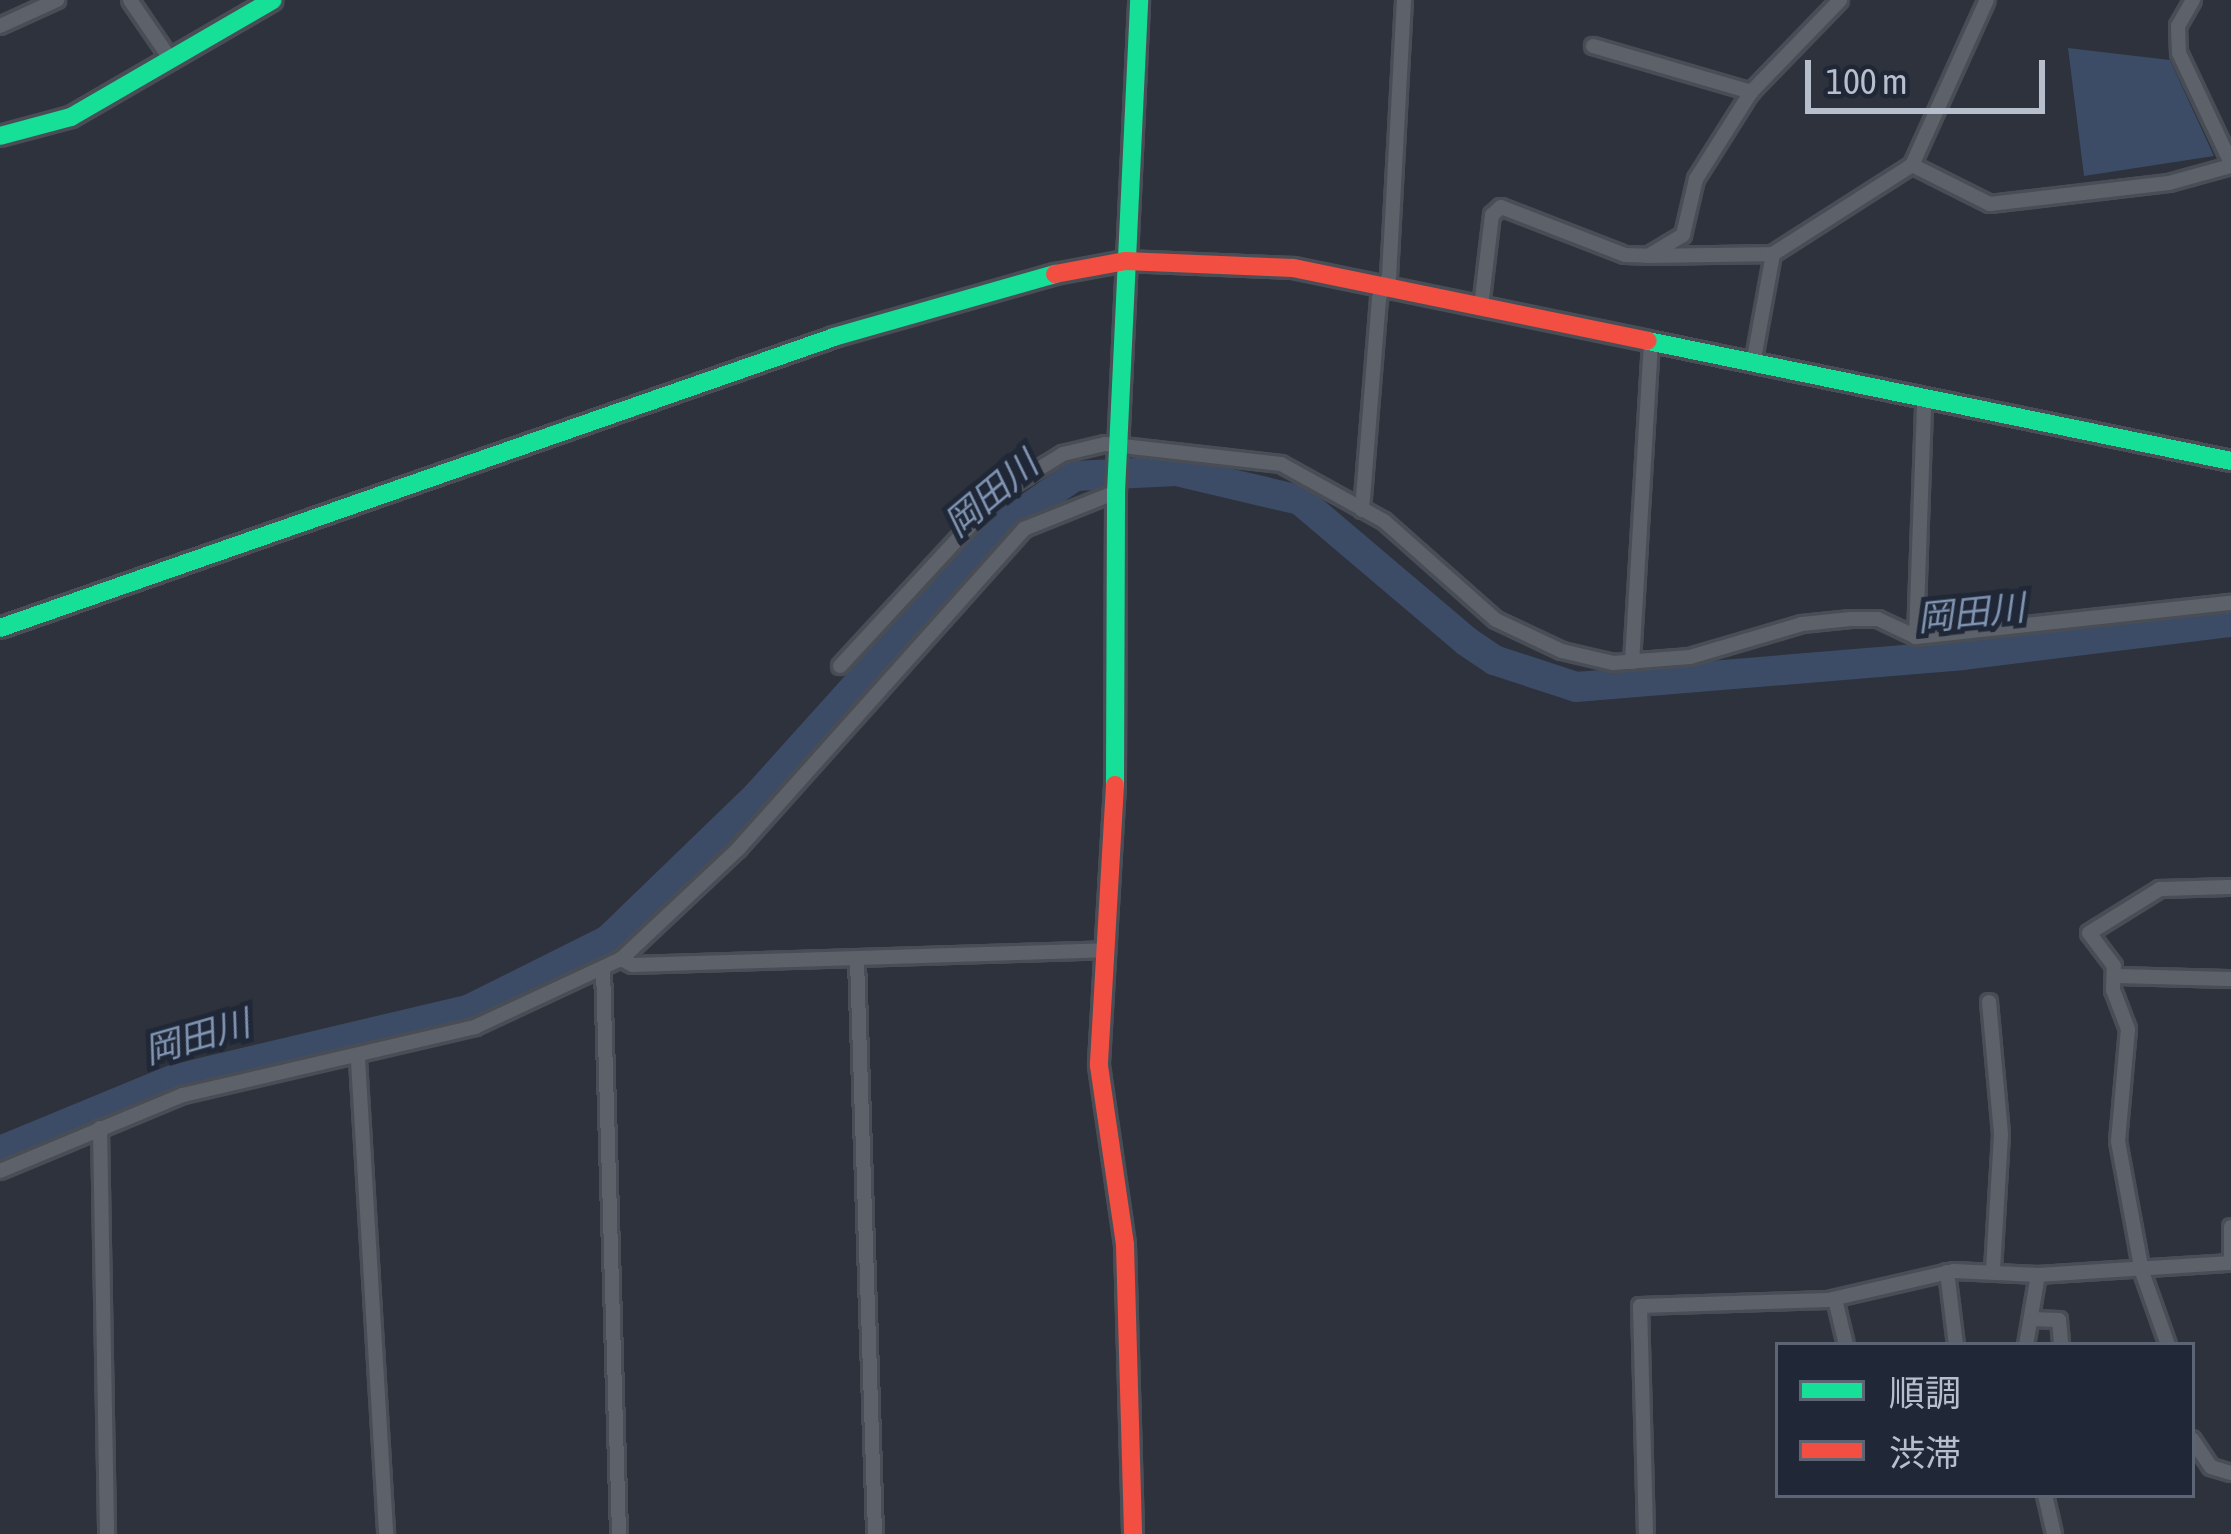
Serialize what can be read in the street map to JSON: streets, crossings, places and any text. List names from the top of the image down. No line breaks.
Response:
{"water":["岡田川"],"legend":["順調","渋滞"],"scale_bar":"100 m"}
